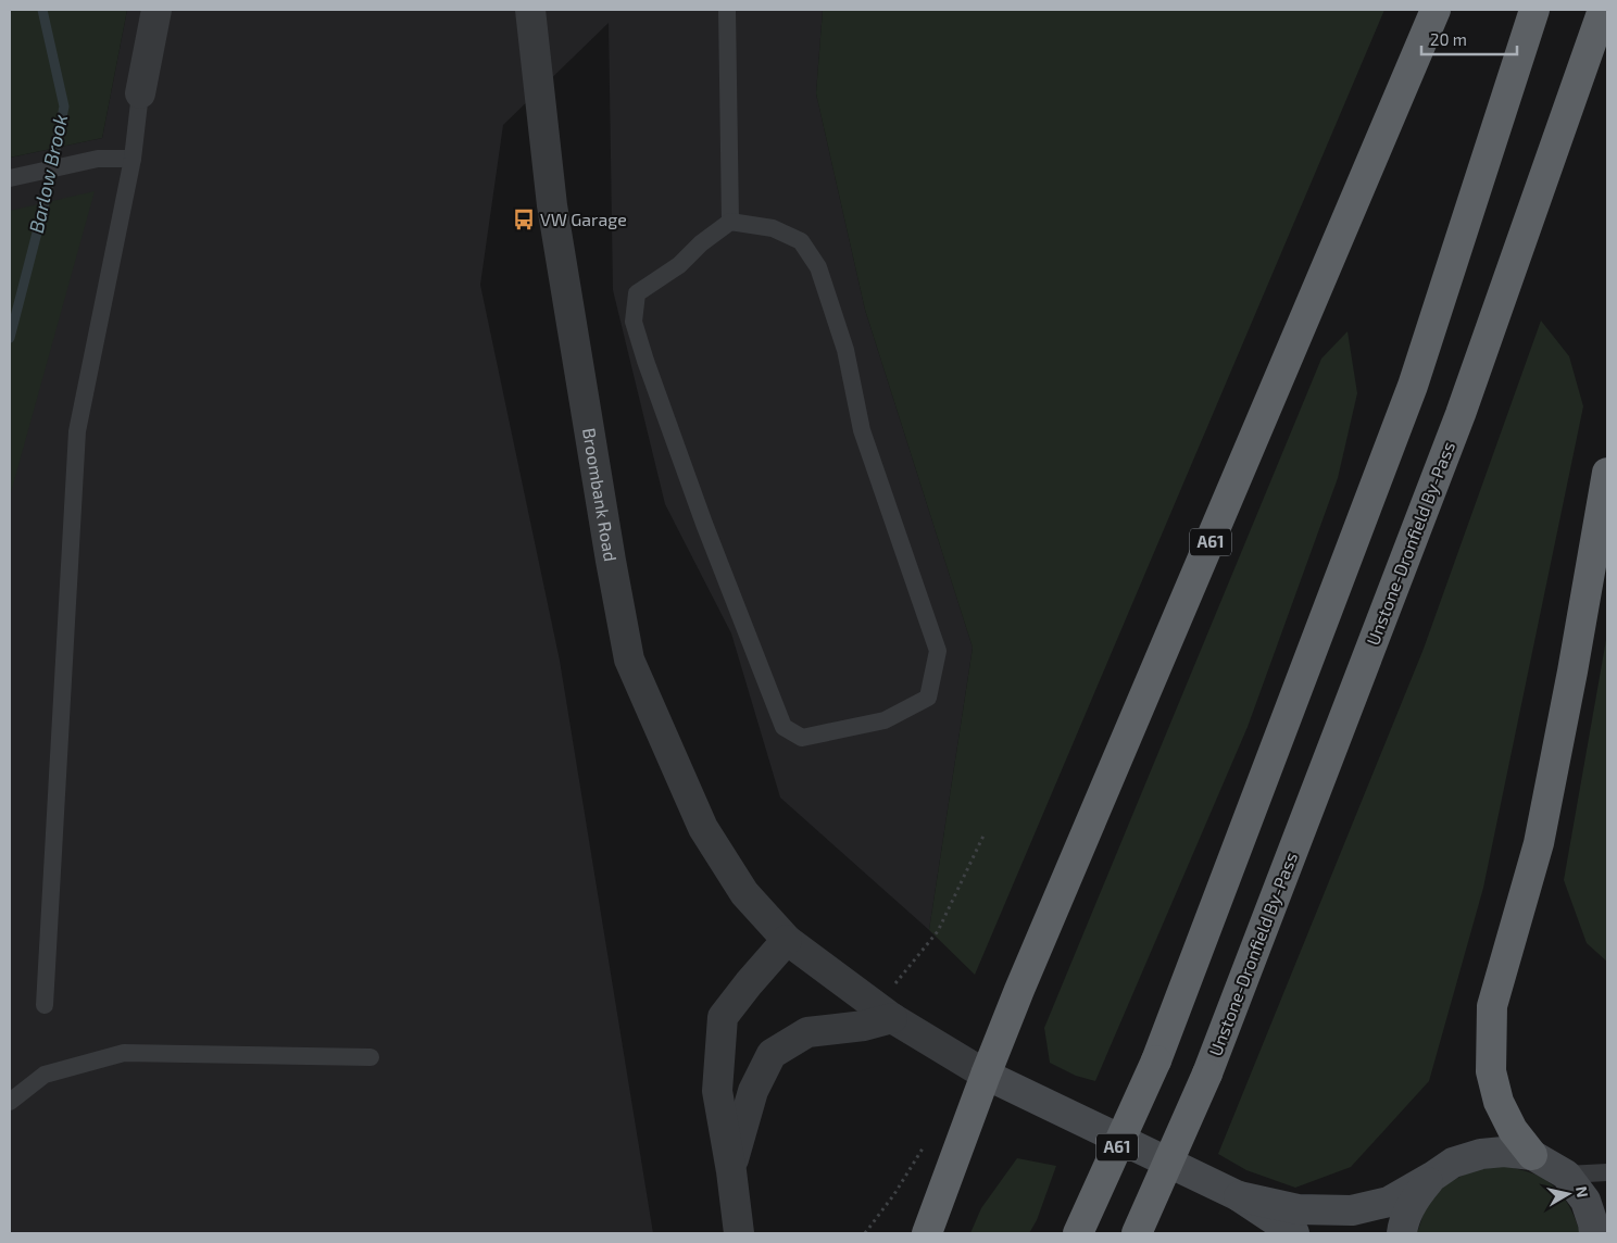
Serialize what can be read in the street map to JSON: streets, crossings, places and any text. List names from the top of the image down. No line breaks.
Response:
{"streets":{"highway":["A61","Unstone-Dronfield By-Pass"],"street":["Broombank Road"]},"crossings":[["Broombank Road","A61"]],"water":["Barlow Brook"],"places":{"bus stop":["VW Garage"]},"scale_bar":"20 m","north":"right"}
